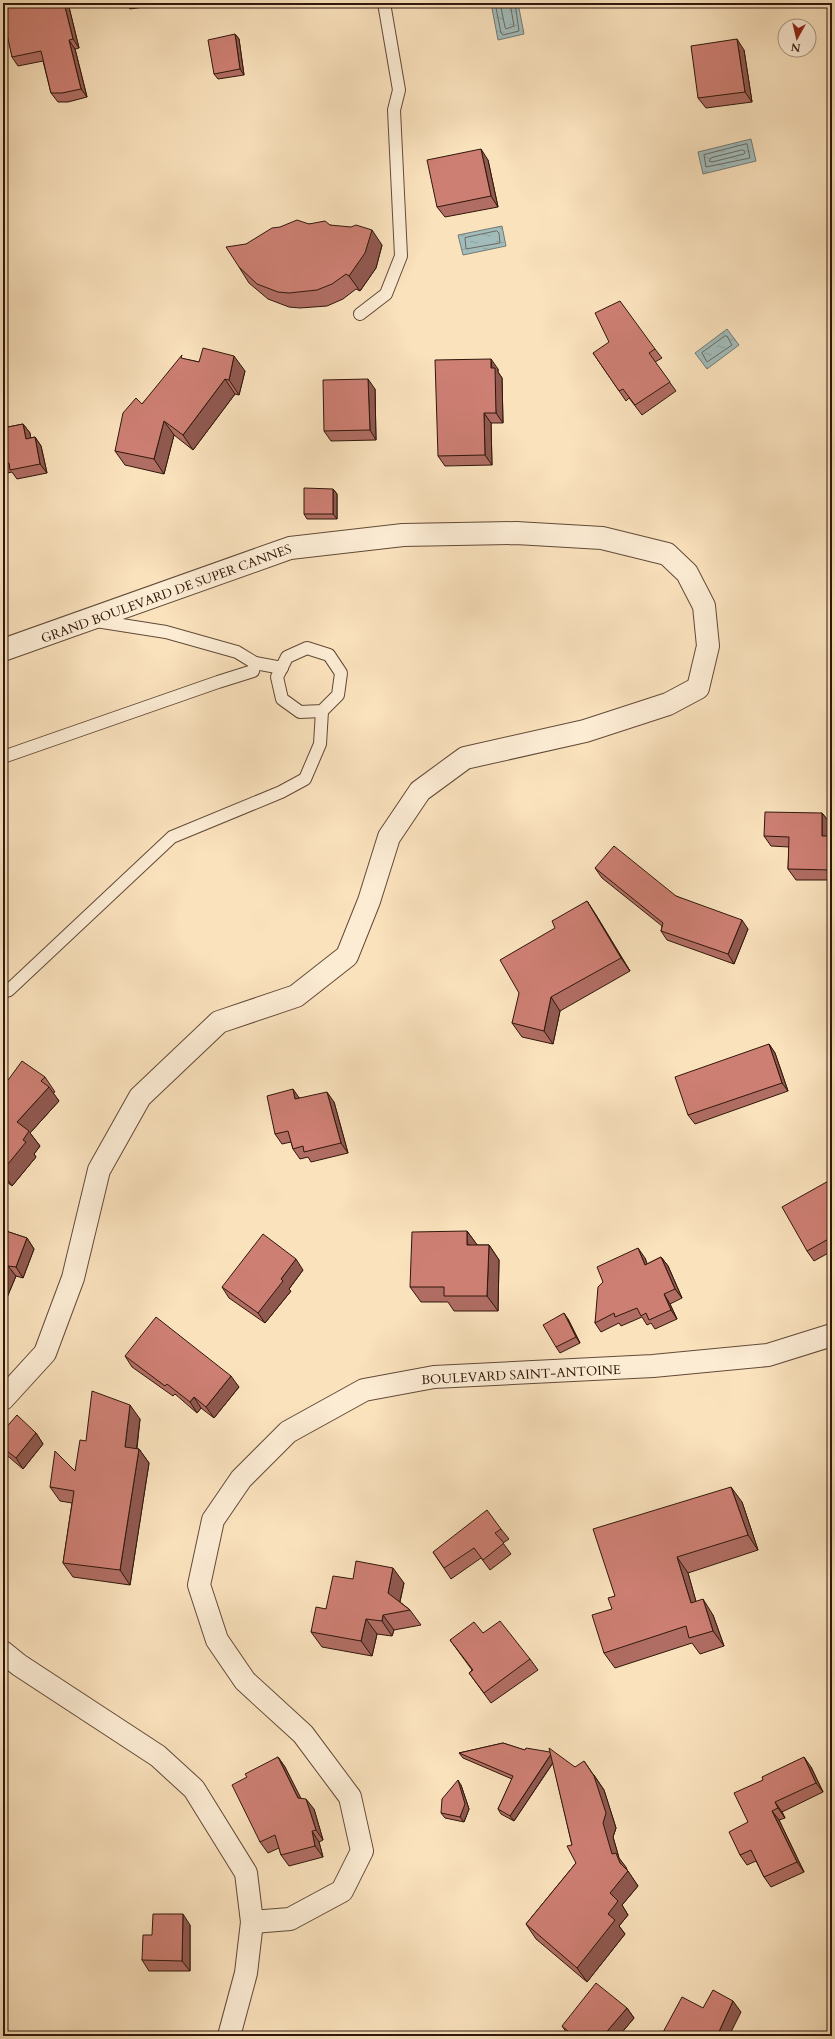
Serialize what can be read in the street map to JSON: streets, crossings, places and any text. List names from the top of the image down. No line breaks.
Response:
{"streets":{"street":["GRAND BOULEVARD DE SUPER CANNES","BOULEVARD SAINT-ANTOINE"]},"north":"bottom"}
